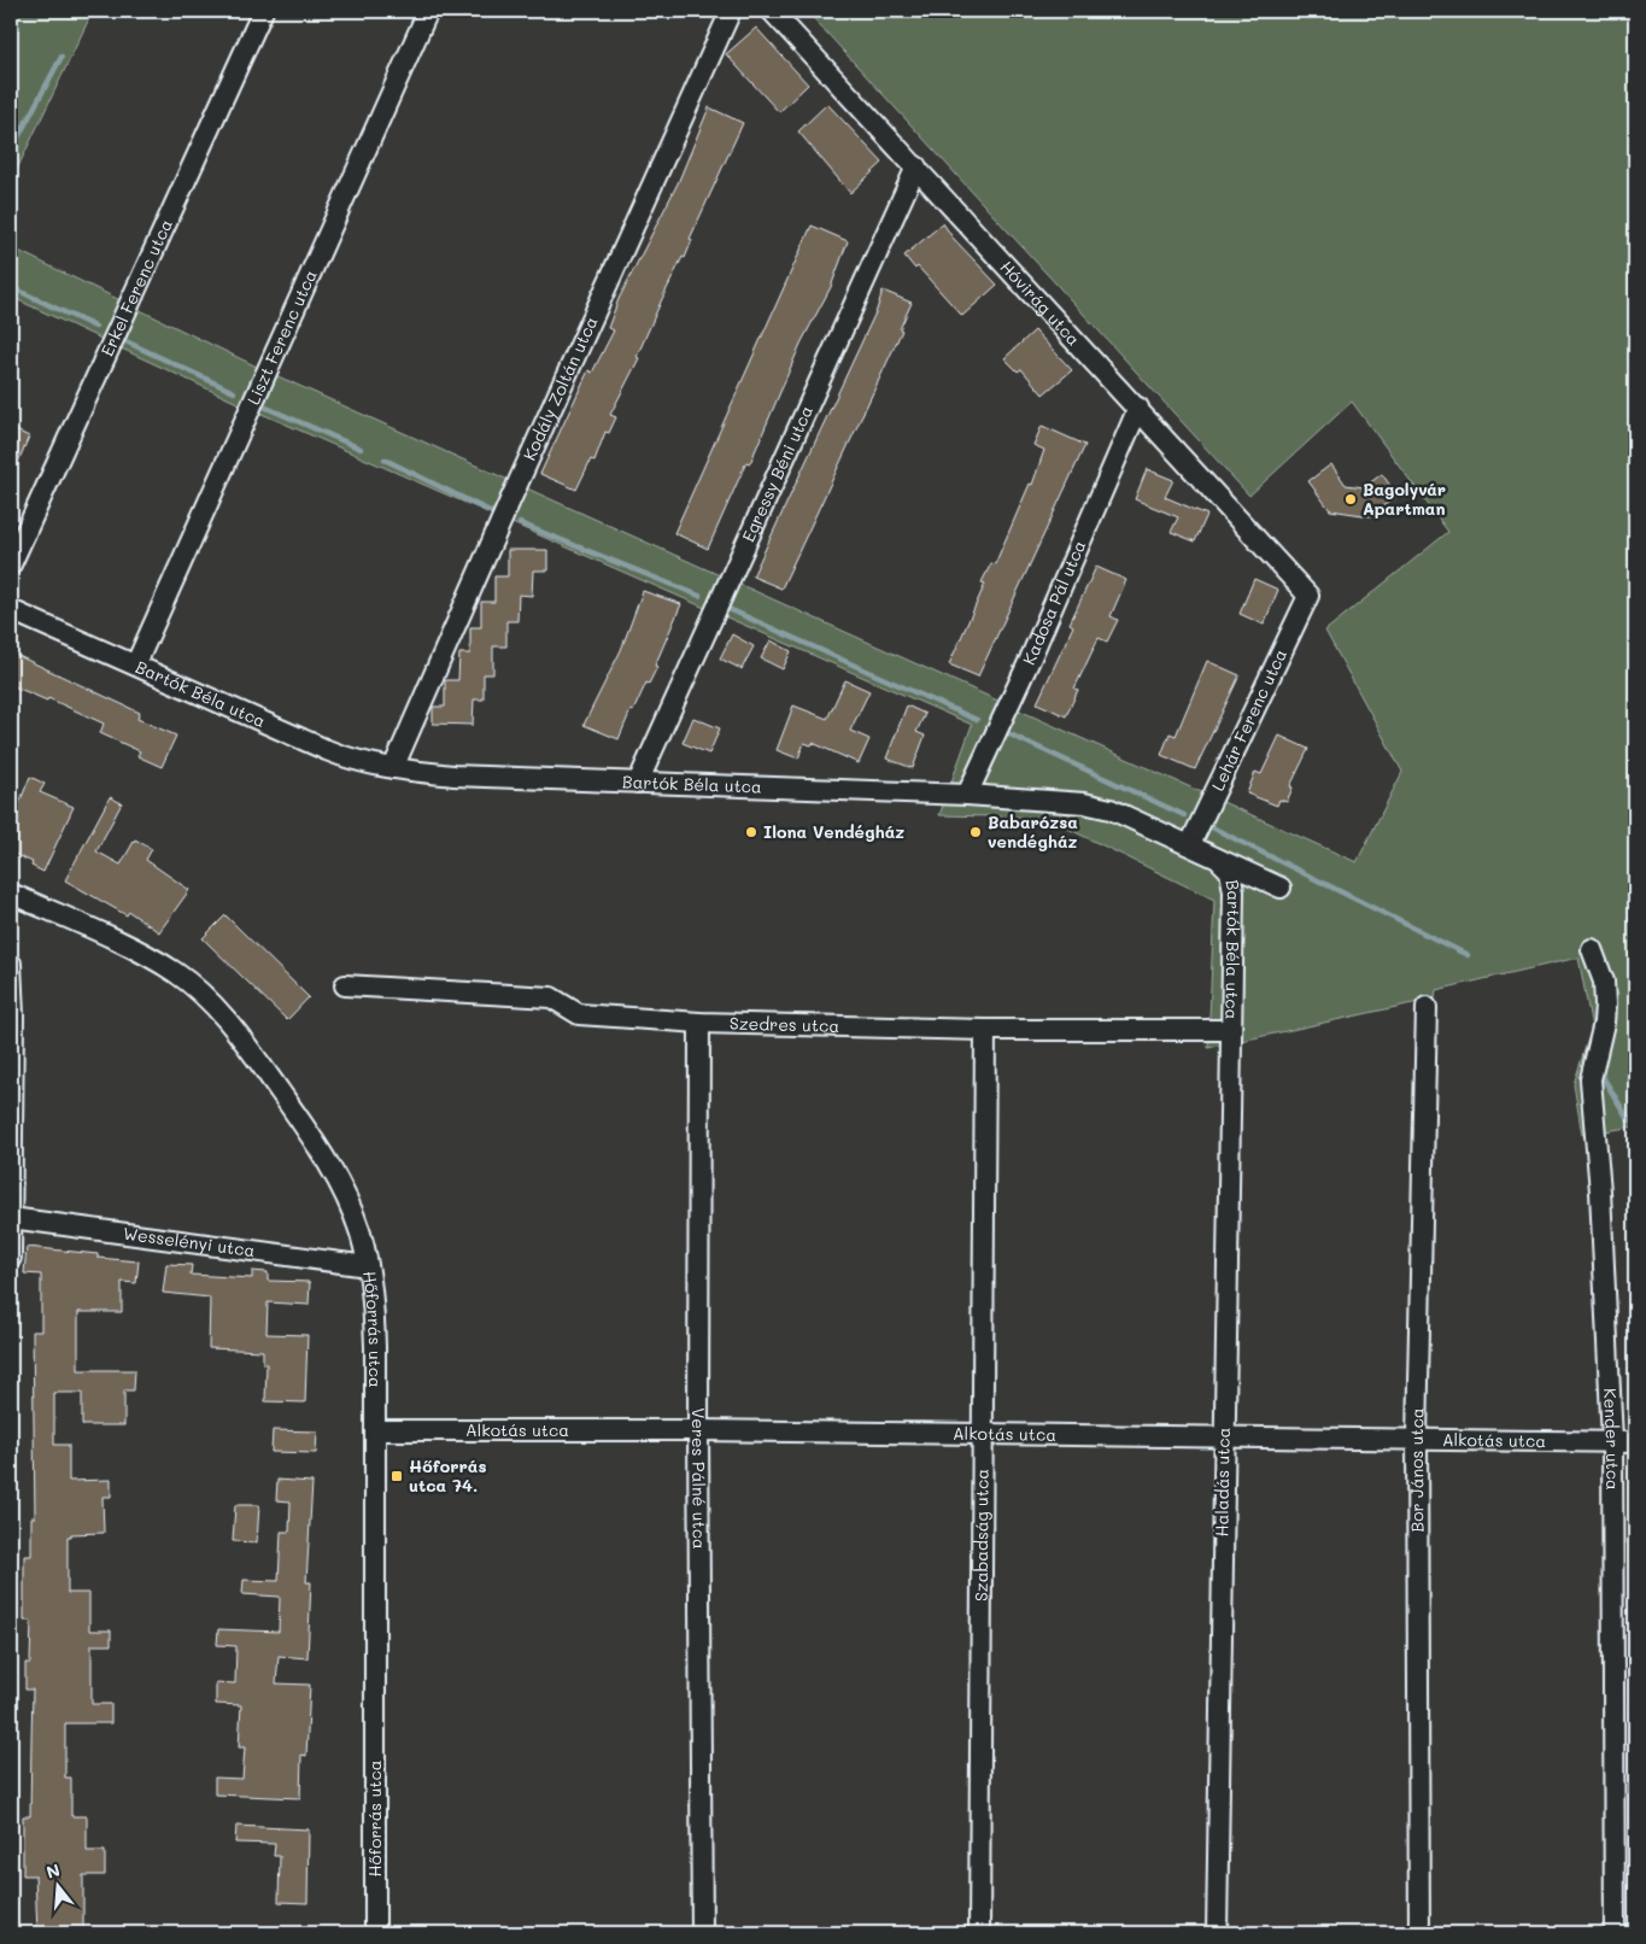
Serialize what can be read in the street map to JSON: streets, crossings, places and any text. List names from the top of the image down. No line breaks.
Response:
{"streets":{"street":["Erkel Ferenc utca","Hóvirág utca","Liszt Ferenc utca","Kodály Zoltán utca","Egressy Béni utca","Kadosa Pál utca","Bartók Béla utca","Lehár Ferenc utca","Szedres utca","Wesselényi utca","Hőforrás utca","Alkotás utca","Kender utca","Bor János utca","Veres Pálné utca","Haladás utca","Szabadság utca"]},"crossings":[["Hóvirág utca","Egressy Béni utca"],["Hóvirág utca","Kadosa Pál utca"],["Hóvirág utca","Lehár Ferenc utca"],["Liszt Ferenc utca","Bartók Béla utca"],["Kodály Zoltán utca","Bartók Béla utca"],["Egressy Béni utca","Bartók Béla utca"],["Kadosa Pál utca","Bartók Béla utca"],["Bartók Béla utca","Lehár Ferenc utca"],["Bartók Béla utca","Szedres utca"],["Bartók Béla utca","Haladás utca"],["Szedres utca","Veres Pálné utca"],["Szedres utca","Haladás utca"],["Szedres utca","Szabadság utca"],["Wesselényi utca","Hőforrás utca"],["Hőforrás utca","Alkotás utca"],["Alkotás utca","Kender utca"],["Alkotás utca","Bor János utca"],["Alkotás utca","Veres Pálné utca"],["Alkotás utca","Haladás utca"],["Alkotás utca","Szabadság utca"]],"places":{"other":["Bagolyvár Apartman","Ilona Vendégház","Babarózsa vendégház"],"transit":["Hőforrás utca 74."]},"north":"top"}
